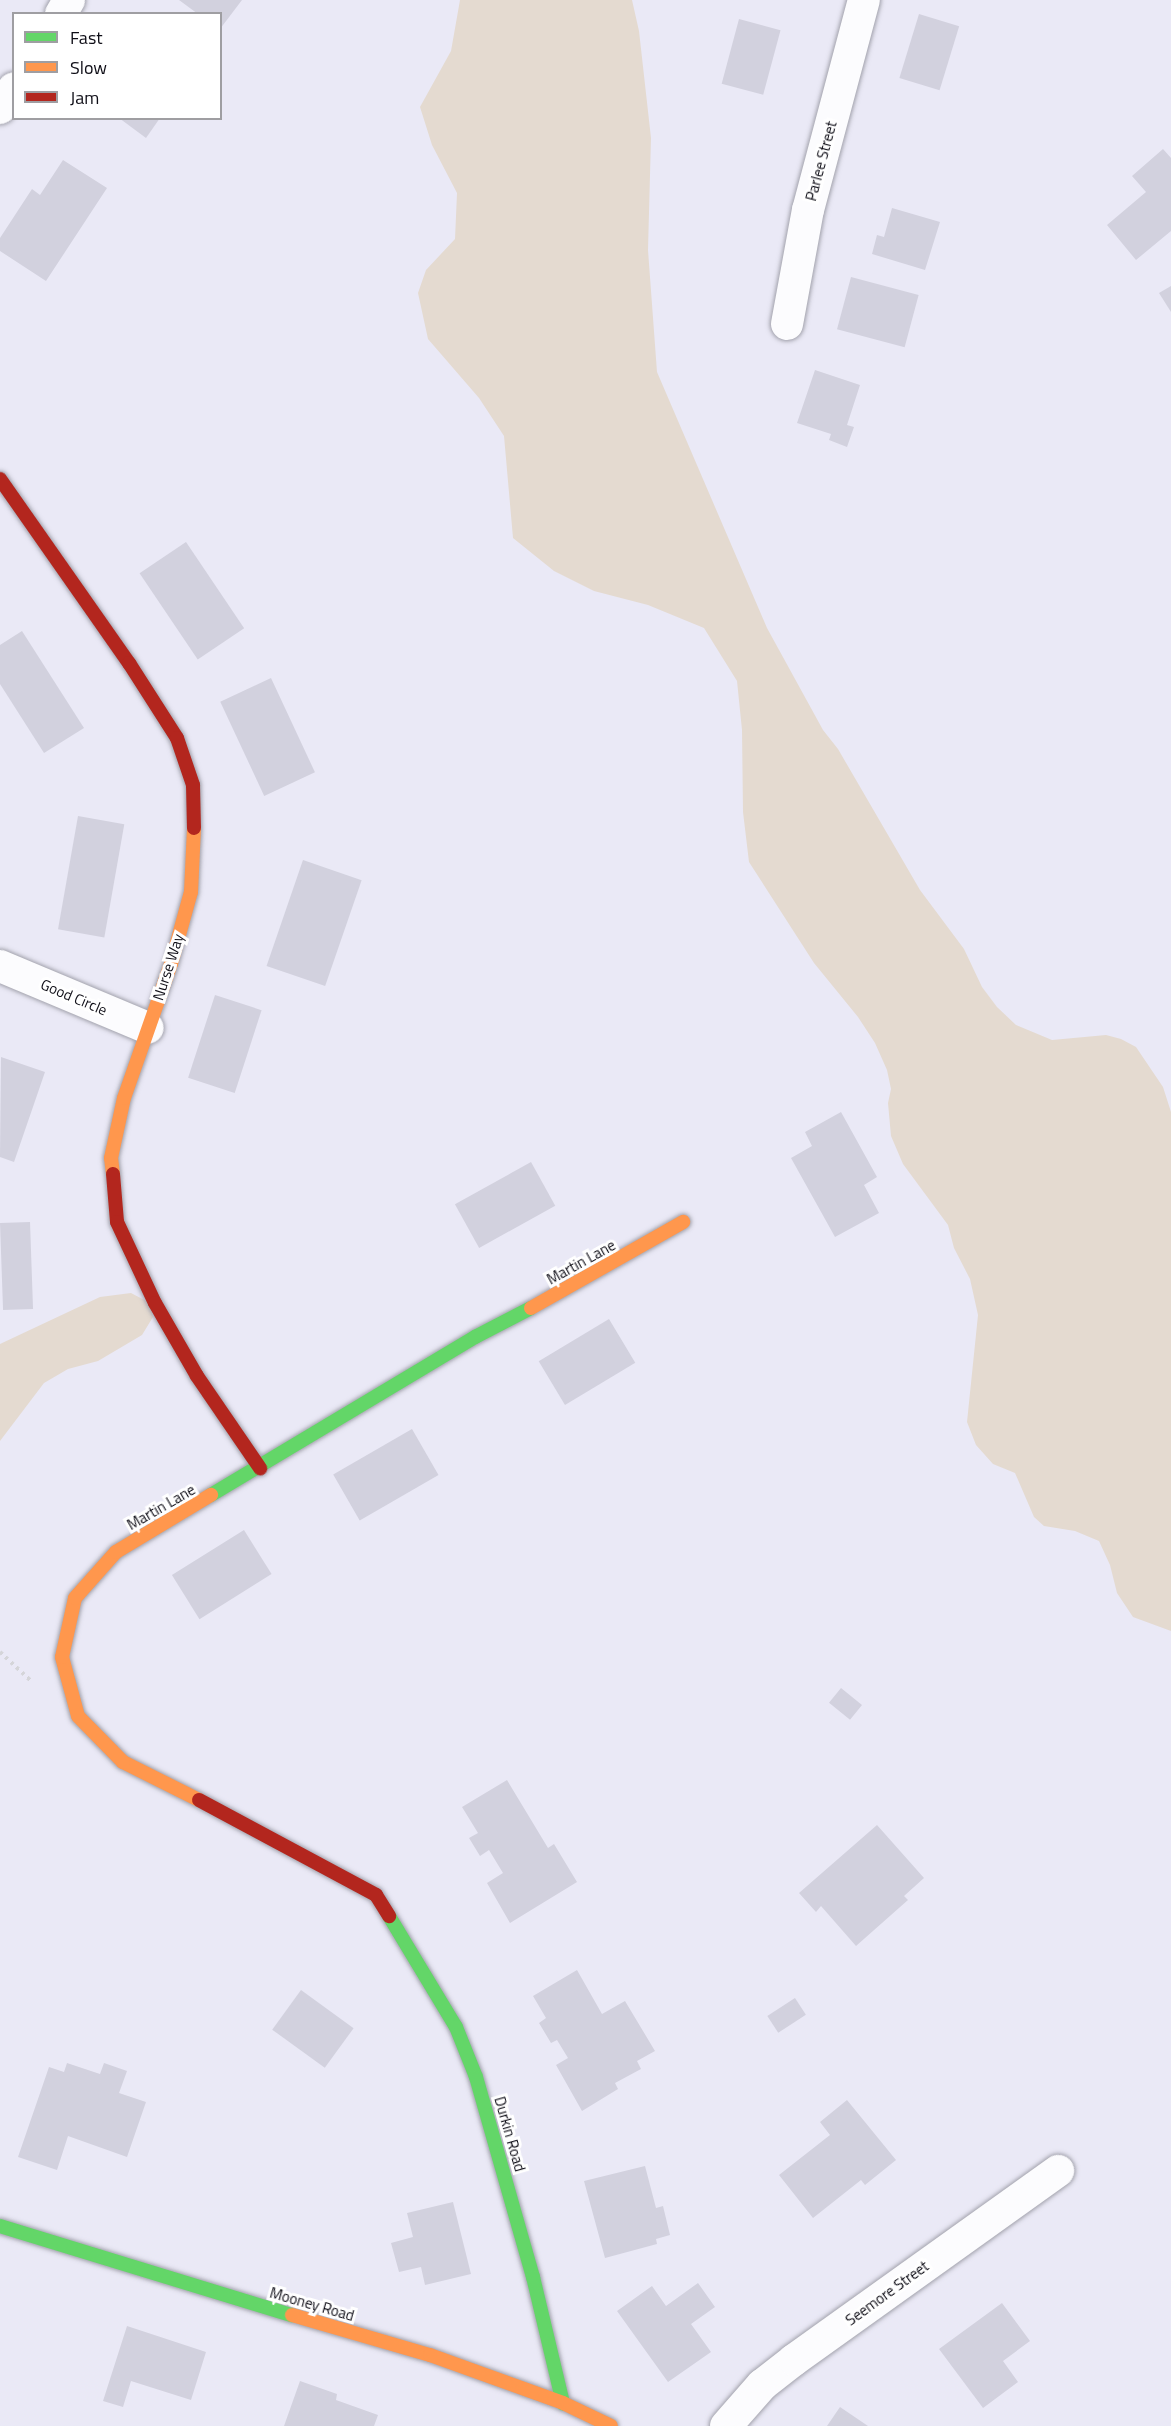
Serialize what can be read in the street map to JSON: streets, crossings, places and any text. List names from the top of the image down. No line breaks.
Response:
{"streets":{"street":["Parlee Street","Nurse Way","Good Circle","Martin Lane","Durkin Road","Seemore Street","Mooney Road"]},"crossings":[["Nurse Way","Good Circle"],["Nurse Way","Martin Lane"],["Martin Lane","Durkin Road"],["Durkin Road","Mooney Road"]],"legend":["Fast","Slow","Jam"]}
